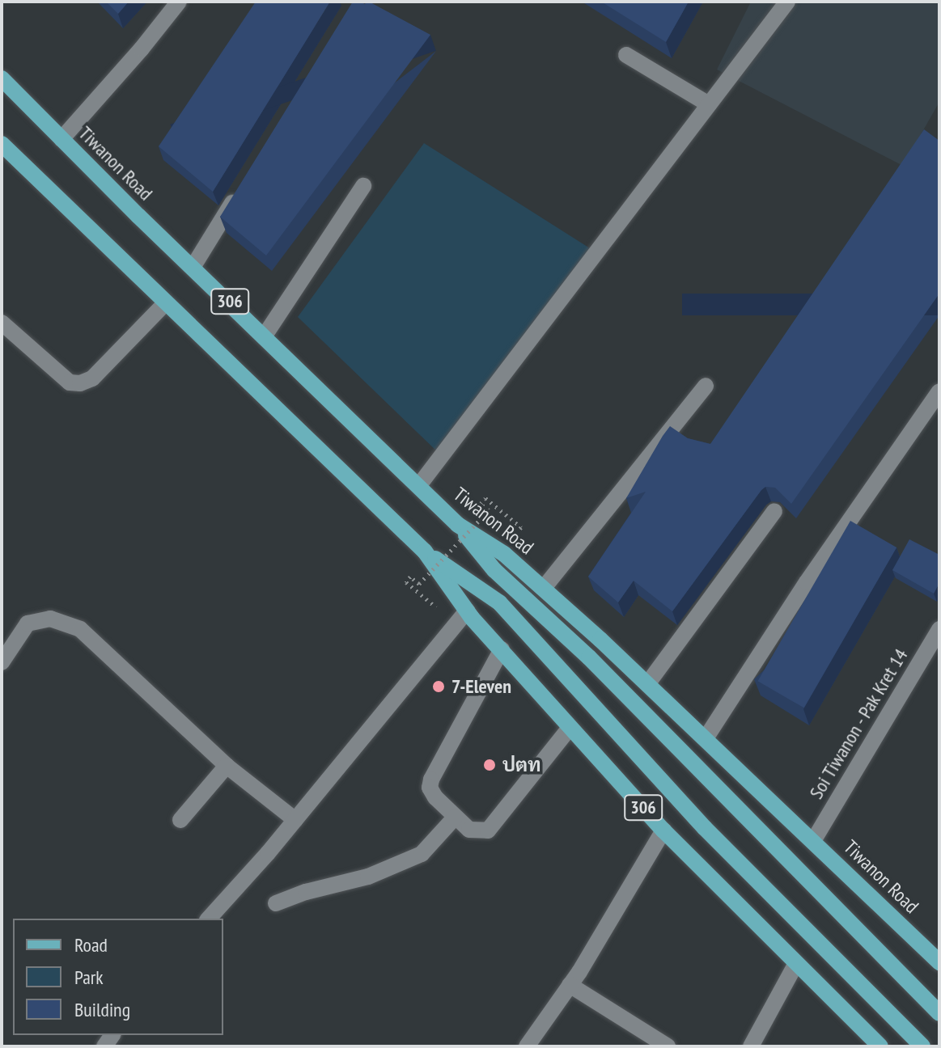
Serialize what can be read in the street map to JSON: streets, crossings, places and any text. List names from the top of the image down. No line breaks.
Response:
{"streets":{"main road":["Tiwanon Road","306"],"street":["Soi Tiwanon - Pak Kret 14"]},"crossings":[["Tiwanon Road","306"],["Tiwanon Road","Soi Tiwanon - Pak Kret 14"]],"places":["7-Eleven","ปตท"],"legend":["Road","Park","Building"]}
